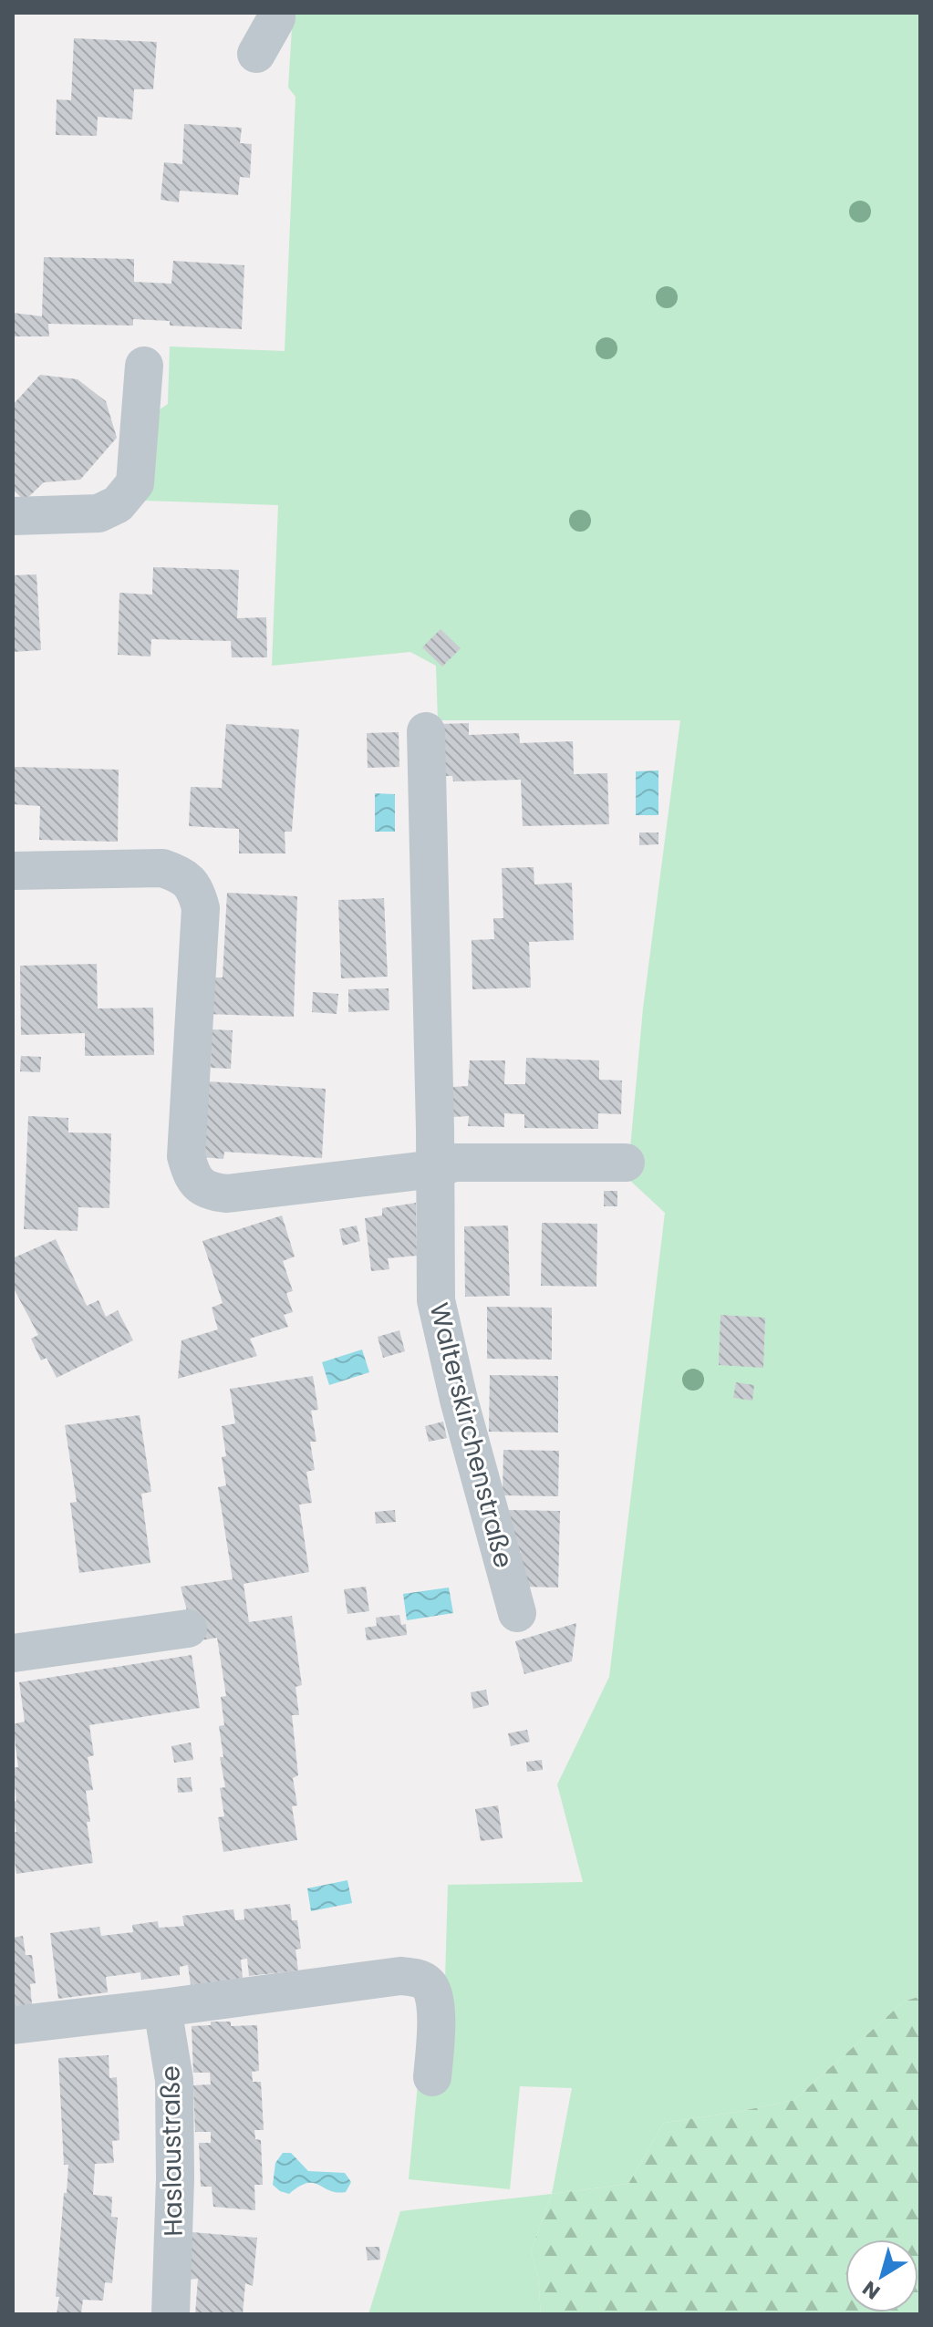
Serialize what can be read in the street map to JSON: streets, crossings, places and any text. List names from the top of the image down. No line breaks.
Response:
{"streets":{"street":["Walterskirchenstraße","Haslaustraße"]},"north":"bottom left"}
